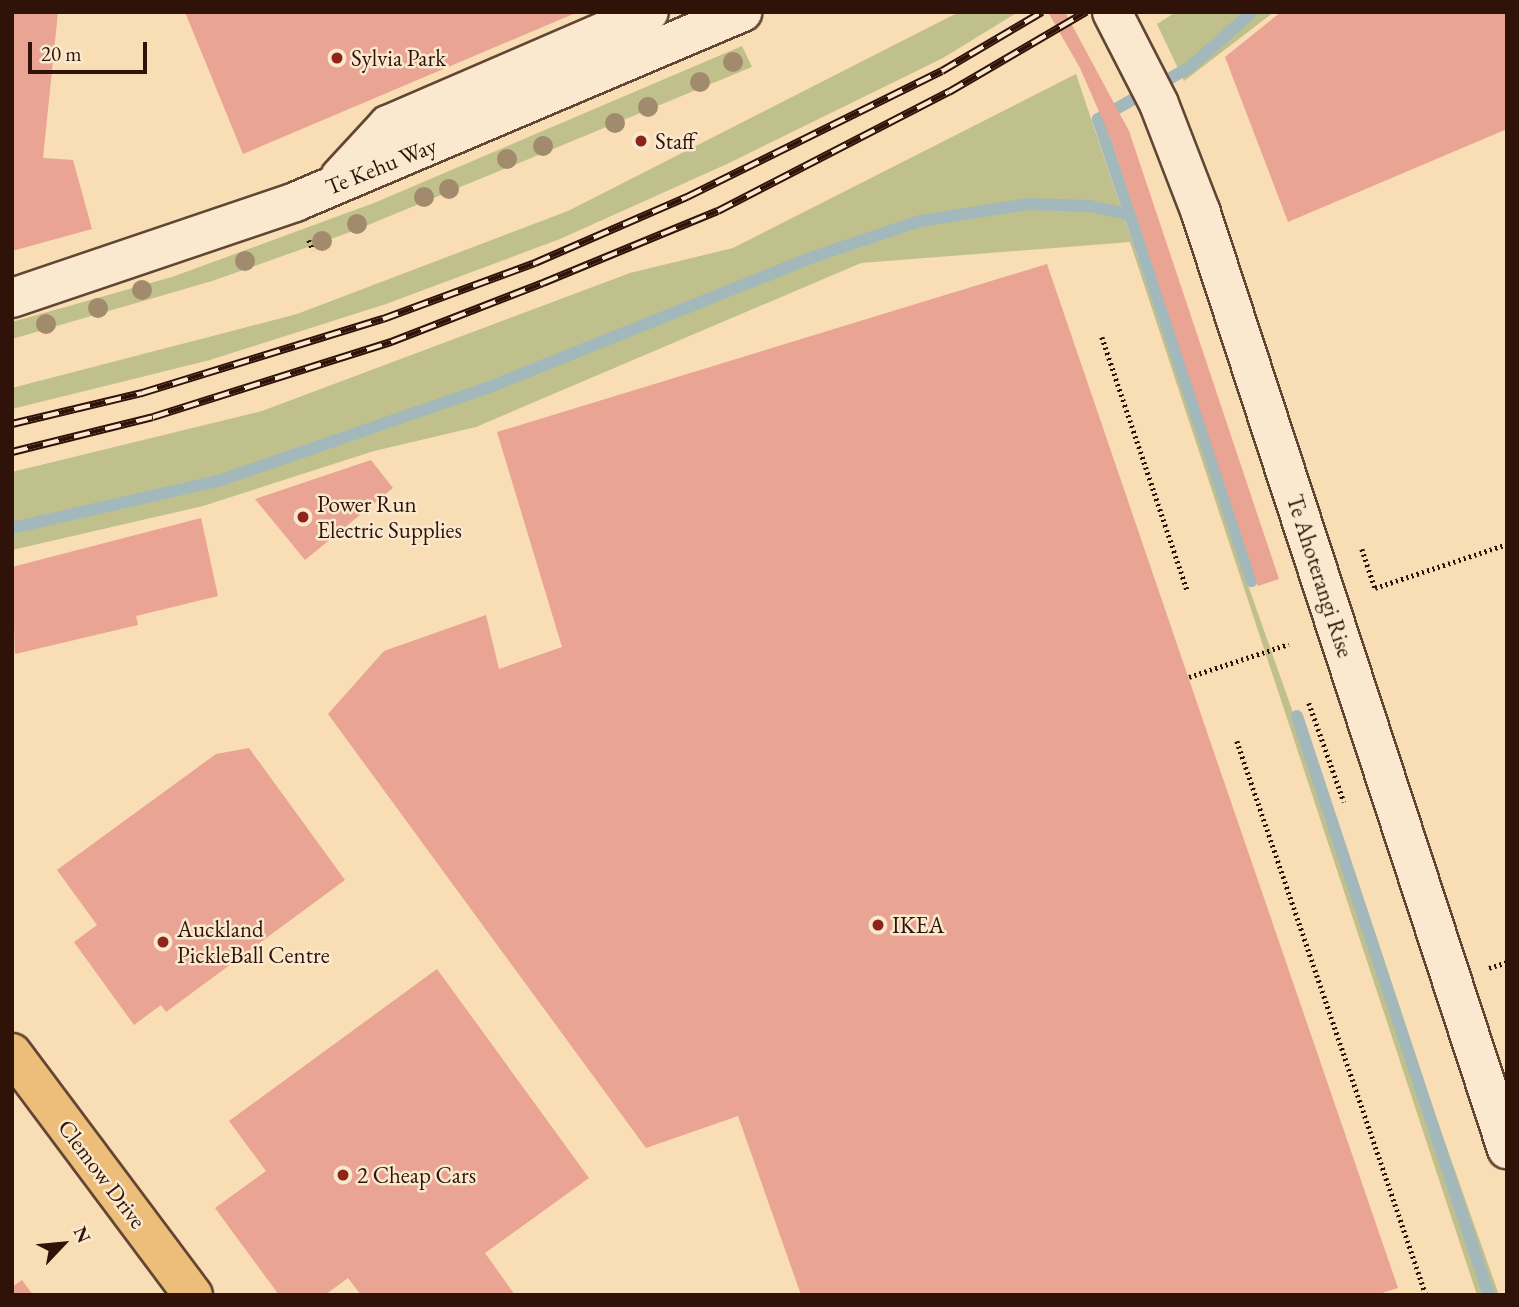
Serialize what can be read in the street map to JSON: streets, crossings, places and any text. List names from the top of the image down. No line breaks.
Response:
{"streets":{"main road":["Clemow Drive"],"street":["Te Kehu Way","Te Ahoterangi Rise"]},"places":["Sylvia Park","Staff","Power Run Electric Supplies","IKEA","Auckland PickleBall Centre","2 Cheap Cars"],"scale_bar":"20 m","north":"top right"}
